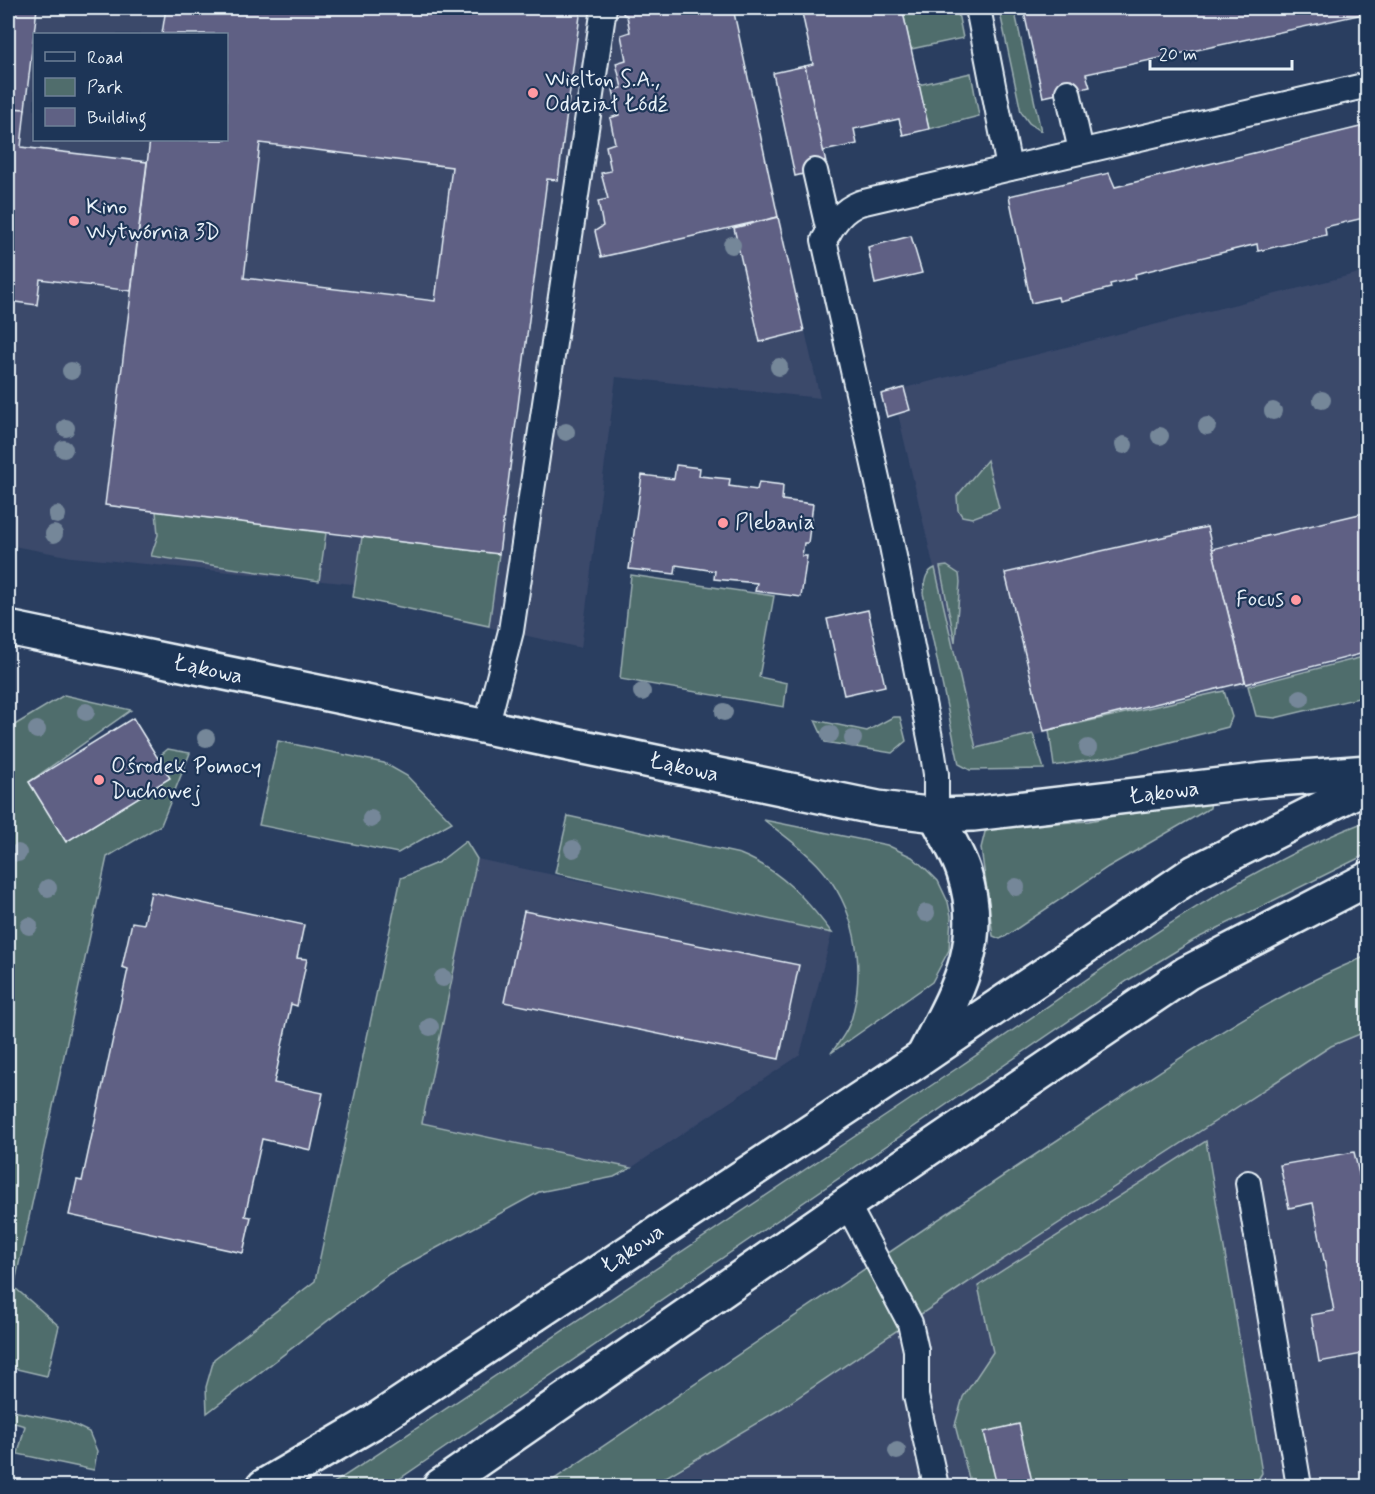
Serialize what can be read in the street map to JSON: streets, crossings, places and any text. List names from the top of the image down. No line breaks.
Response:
{"streets":{"street":["Łąkowa"]},"places":["Wielton S.A., Oddział Łódź","Kino Wytwórnia 3D","Plebania","Focus","Ośrodek Pomocy Duchowej"],"legend":["Road","Park","Building"],"scale_bar":"20 m"}
